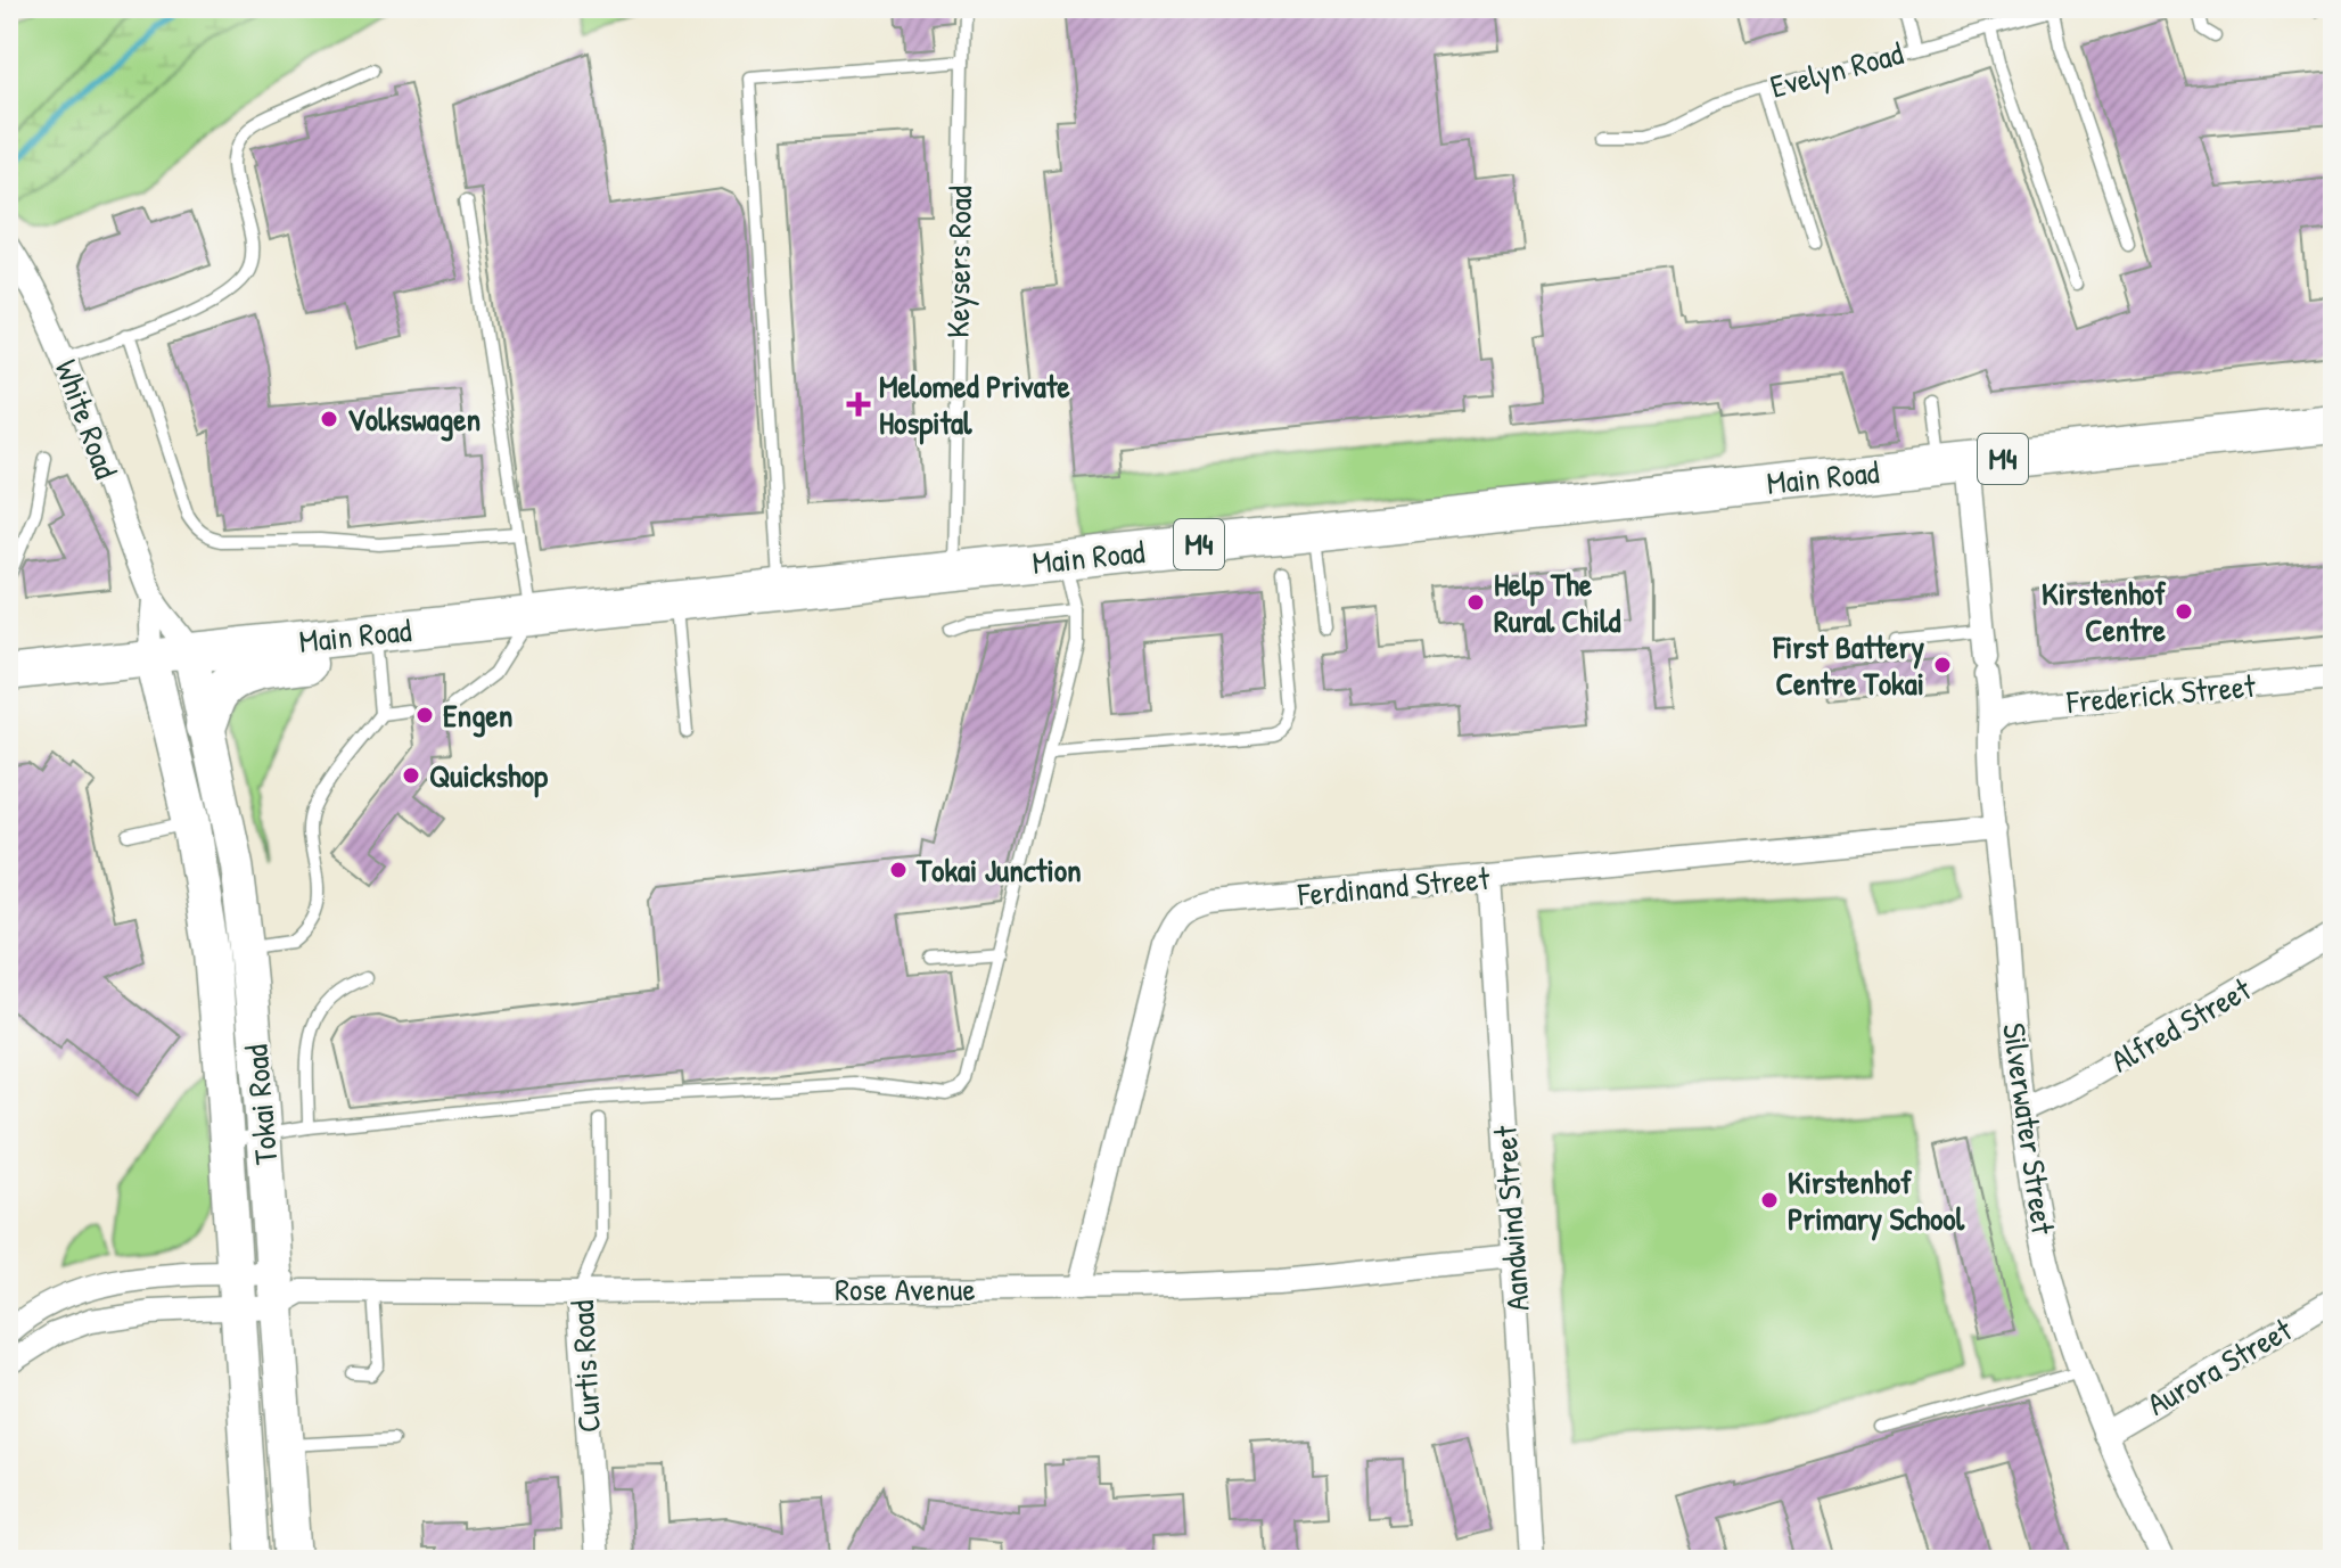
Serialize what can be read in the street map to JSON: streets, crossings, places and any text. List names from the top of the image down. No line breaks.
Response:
{"streets":{"main road":["M4","Main Road","Tokai Road"],"street":["White Road","Frederick Street","Ferdinand Street","Alfred Street","Silverwater Street","Aandwind Street","Rose Avenue","Curtis Road","Aurora Street"],"lane":["Evelyn Road","Keysers Road"]},"crossings":[["Keysers Road","Main Road"],["White Road","Main Road"],["White Road","Tokai Road"],["Main Road","Tokai Road"],["Main Road","Silverwater Street"],["Frederick Street","Silverwater Street"],["Ferdinand Street","Silverwater Street"],["Ferdinand Street","Aandwind Street"],["Ferdinand Street","Rose Avenue"],["Alfred Street","Silverwater Street"],["Tokai Road","Rose Avenue"],["Silverwater Street","Aurora Street"],["Aandwind Street","Rose Avenue"],["Rose Avenue","Curtis Road"]],"places":{"health":["Melomed Private Hospital"],"other":["Volkswagen","Help The Rural Child","Kirstenhof Centre","First Battery Centre Tokai","Engen","Quickshop","Tokai Junction","Kirstenhof Primary School"]}}
